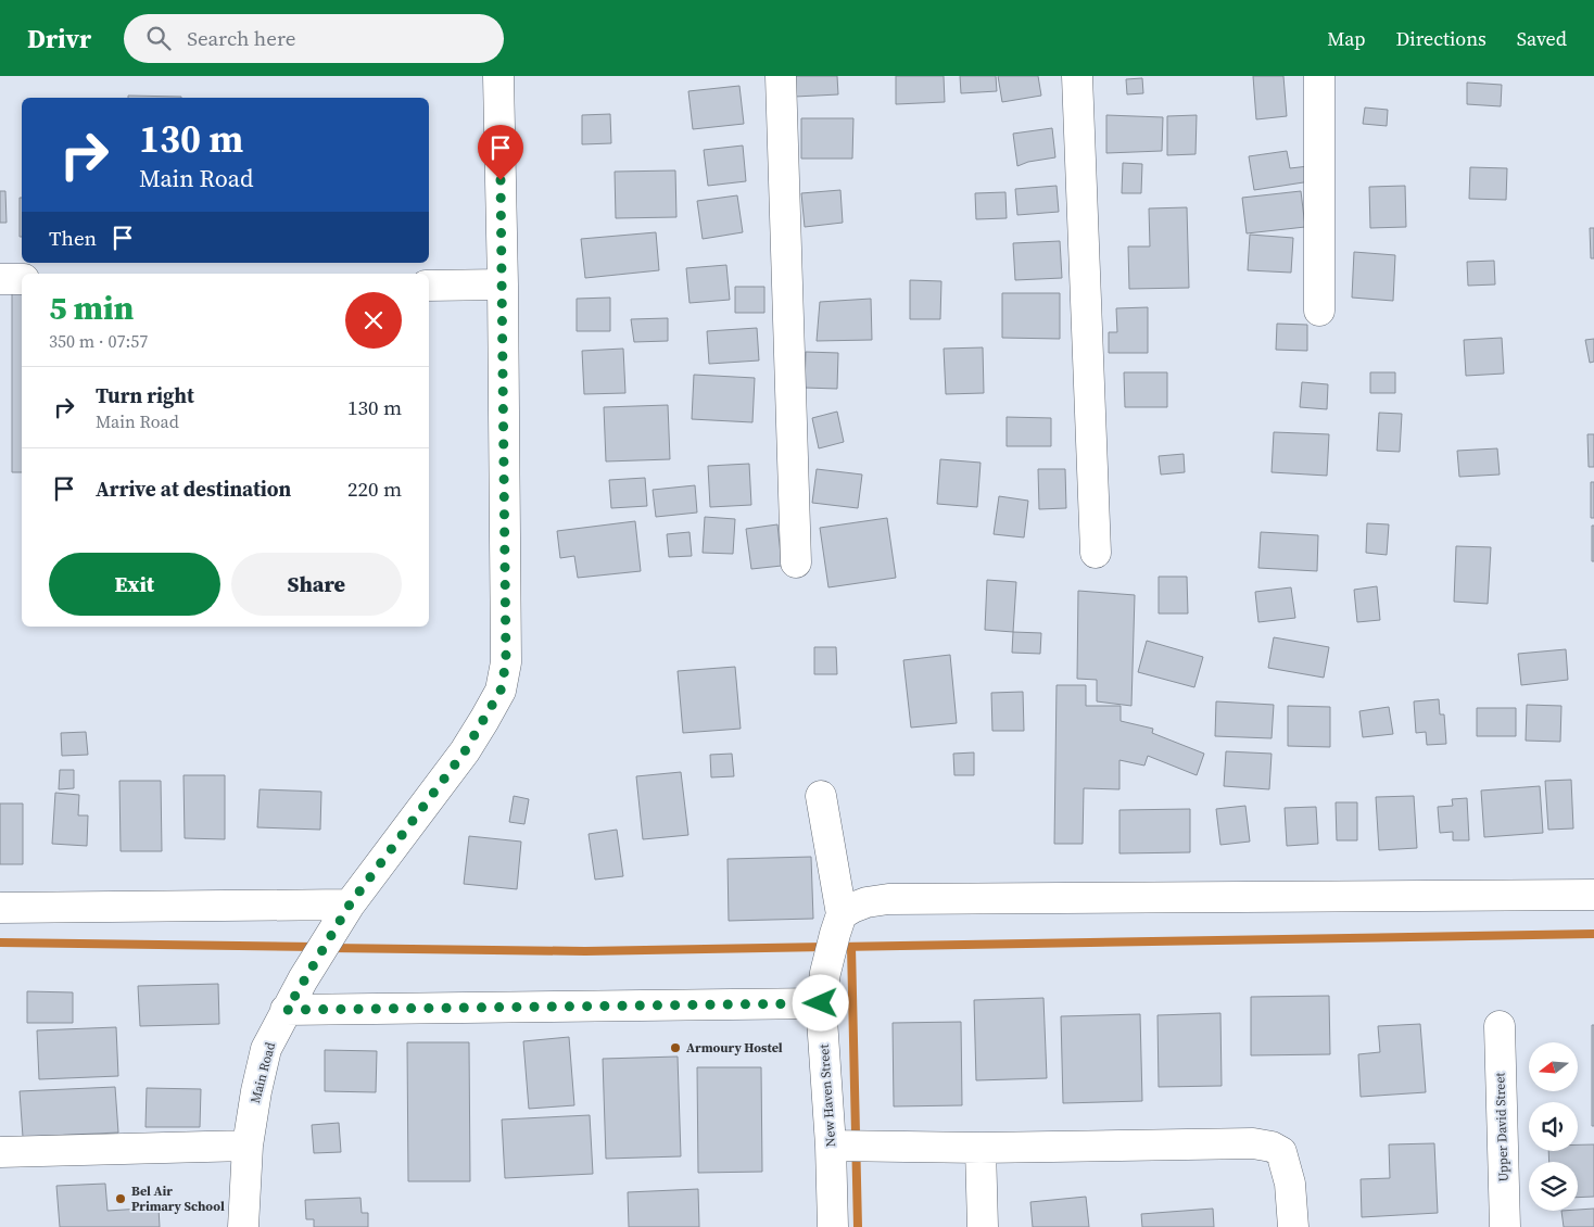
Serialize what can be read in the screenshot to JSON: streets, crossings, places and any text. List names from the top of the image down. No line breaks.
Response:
{"streets":{"street":["Main Road","New Haven Street","Upper David Street"]},"places":["Armoury Hostel","Bel Air Primary School"],"north":"left","page":{"header":"Drivr","search":"Search here","nav":["Map","Directions","Saved"],"turn":["130 m","Main Road"],"then":"Then","heading":["5 min","350 m · 07:57"],"list":[{"name":"Turn right","note":"Main Road","value":"130 m"},{"name":"Arrive at destination","value":"220 m"}],"buttons":["Exit","Share"]}}
